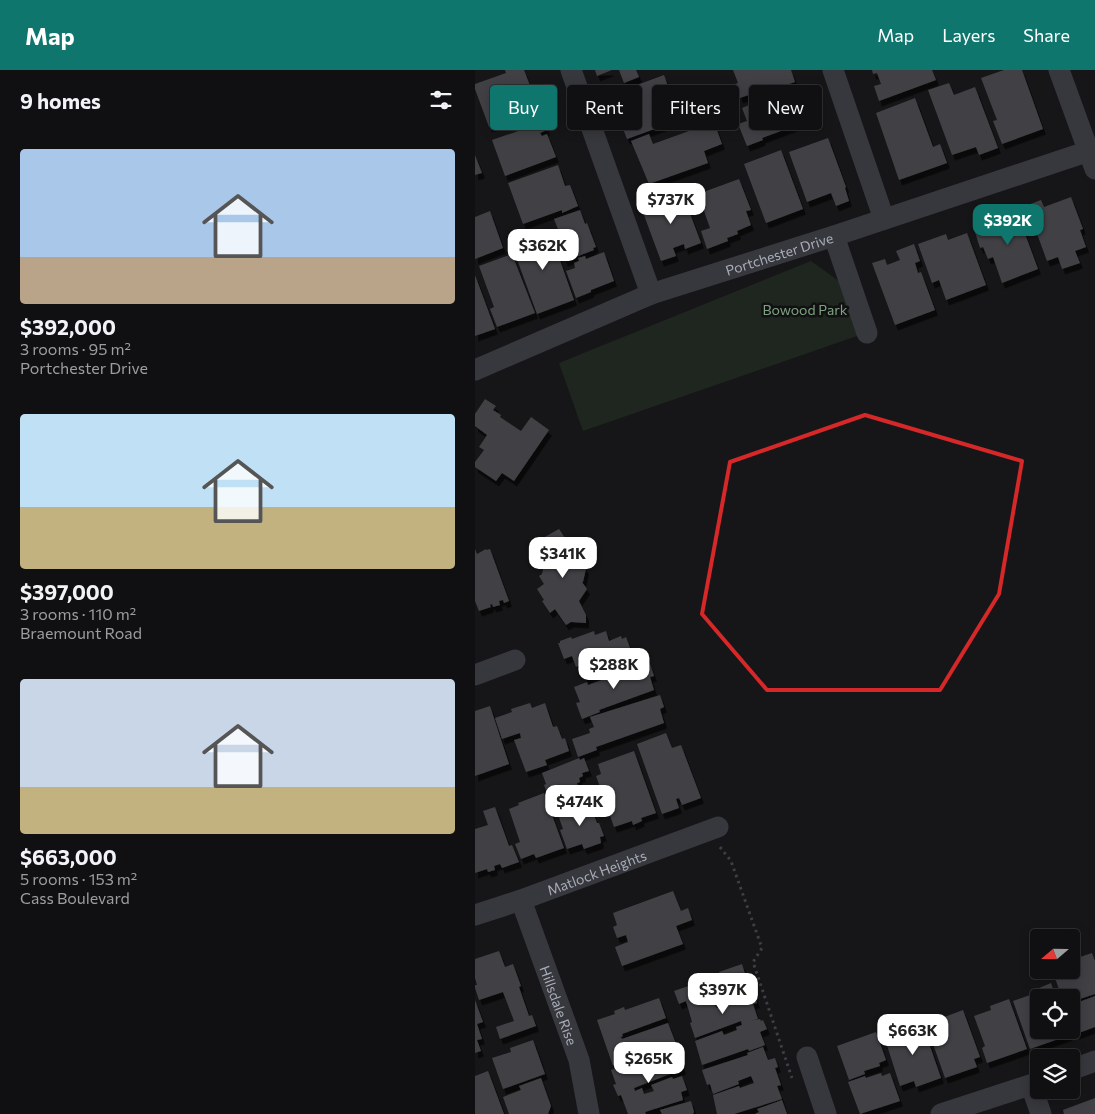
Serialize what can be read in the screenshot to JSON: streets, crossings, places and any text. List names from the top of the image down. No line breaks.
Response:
{"streets":{"street":["Portchester Drive","Matlock Heights","Hillsdale Rise"]},"crossings":[["Matlock Heights","Hillsdale Rise"]],"parks":["Bowood Park"],"north":"left","page":{"header":"Map","nav":["Map","Layers","Share"],"heading":"9 homes","chip":["Buy","Rent","Filters","New"],"list":[{"name":"$392,000","note":"3 rooms · 95 m² · Portchester Drive"},{"name":"$397,000","note":"3 rooms · 110 m² · Braemount Road"},{"name":"$663,000","note":"5 rooms · 153 m² · Cass Boulevard"}],"price":["$737K","$392K","$362K","$341K","$288K","$474K","$397K","$663K","$265K"]}}
